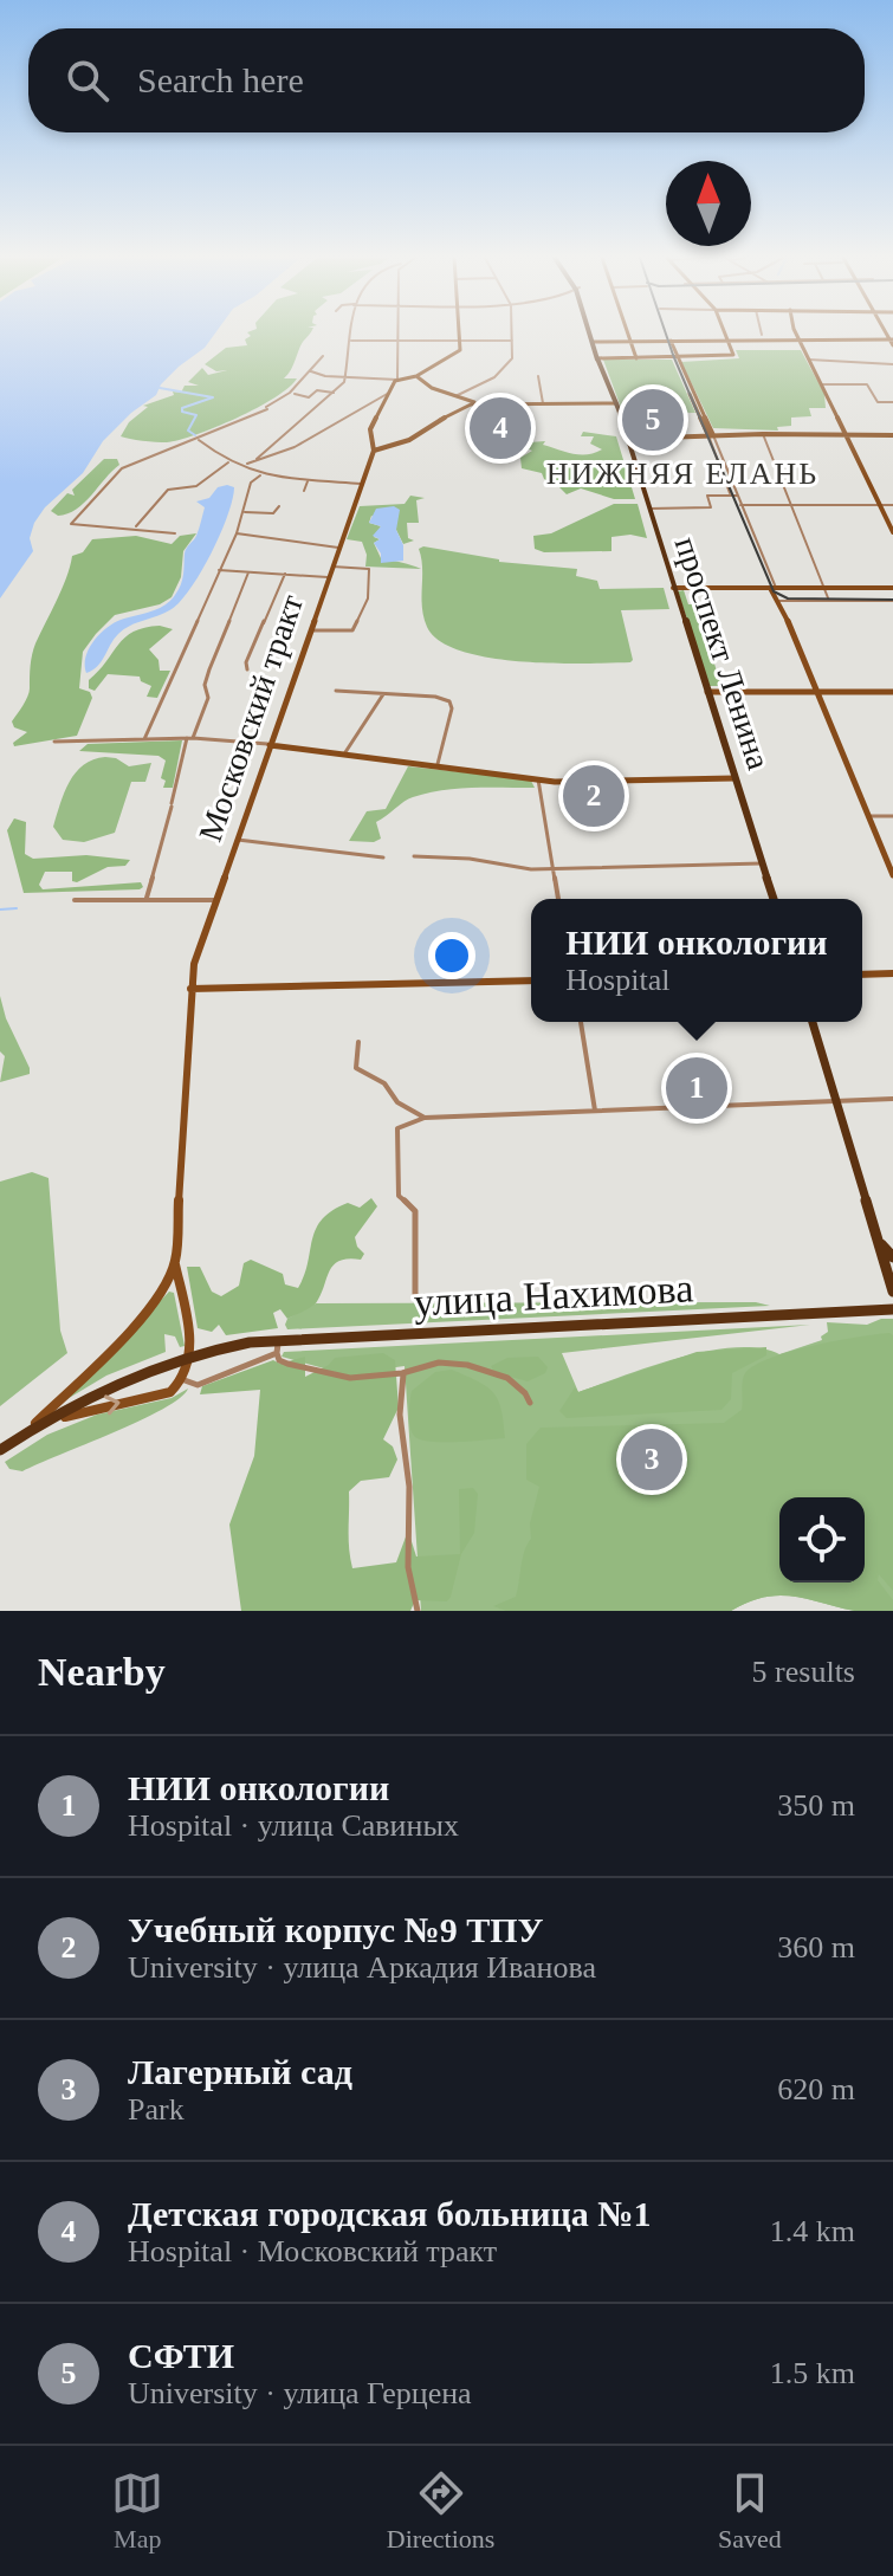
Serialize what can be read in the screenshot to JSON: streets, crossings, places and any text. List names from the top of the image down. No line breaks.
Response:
{"streets":{"main road":["проспект Ленина","Московский тракт","улица Нахимова"]},"districts":["НИЖНЯЯ ЕЛАНЬ"],"north":"top","page":{"search":"Search here","pins":["5","4","2","1","3"],"popup":["НИИ онкологии","Hospital"],"heading":["Nearby","5 results"],"list":[{"mark":"1","name":"НИИ онкологии","note":"Hospital · улица Савиных","value":"350 m"},{"mark":"2","name":"Учебный корпус №9 ТПУ","note":"University · улица Аркадия Иванова","value":"360 m"},{"mark":"3","name":"Лагерный сад","note":"Park","value":"620 m"},{"mark":"4","name":"Детская городская больница №1","note":"Hospital · Московский тракт","value":"1.4 km"},{"mark":"5","name":"СФТИ","note":"University · улица Герцена","value":"1.5 km"}],"nav":["Map","Directions","Saved"]}}
